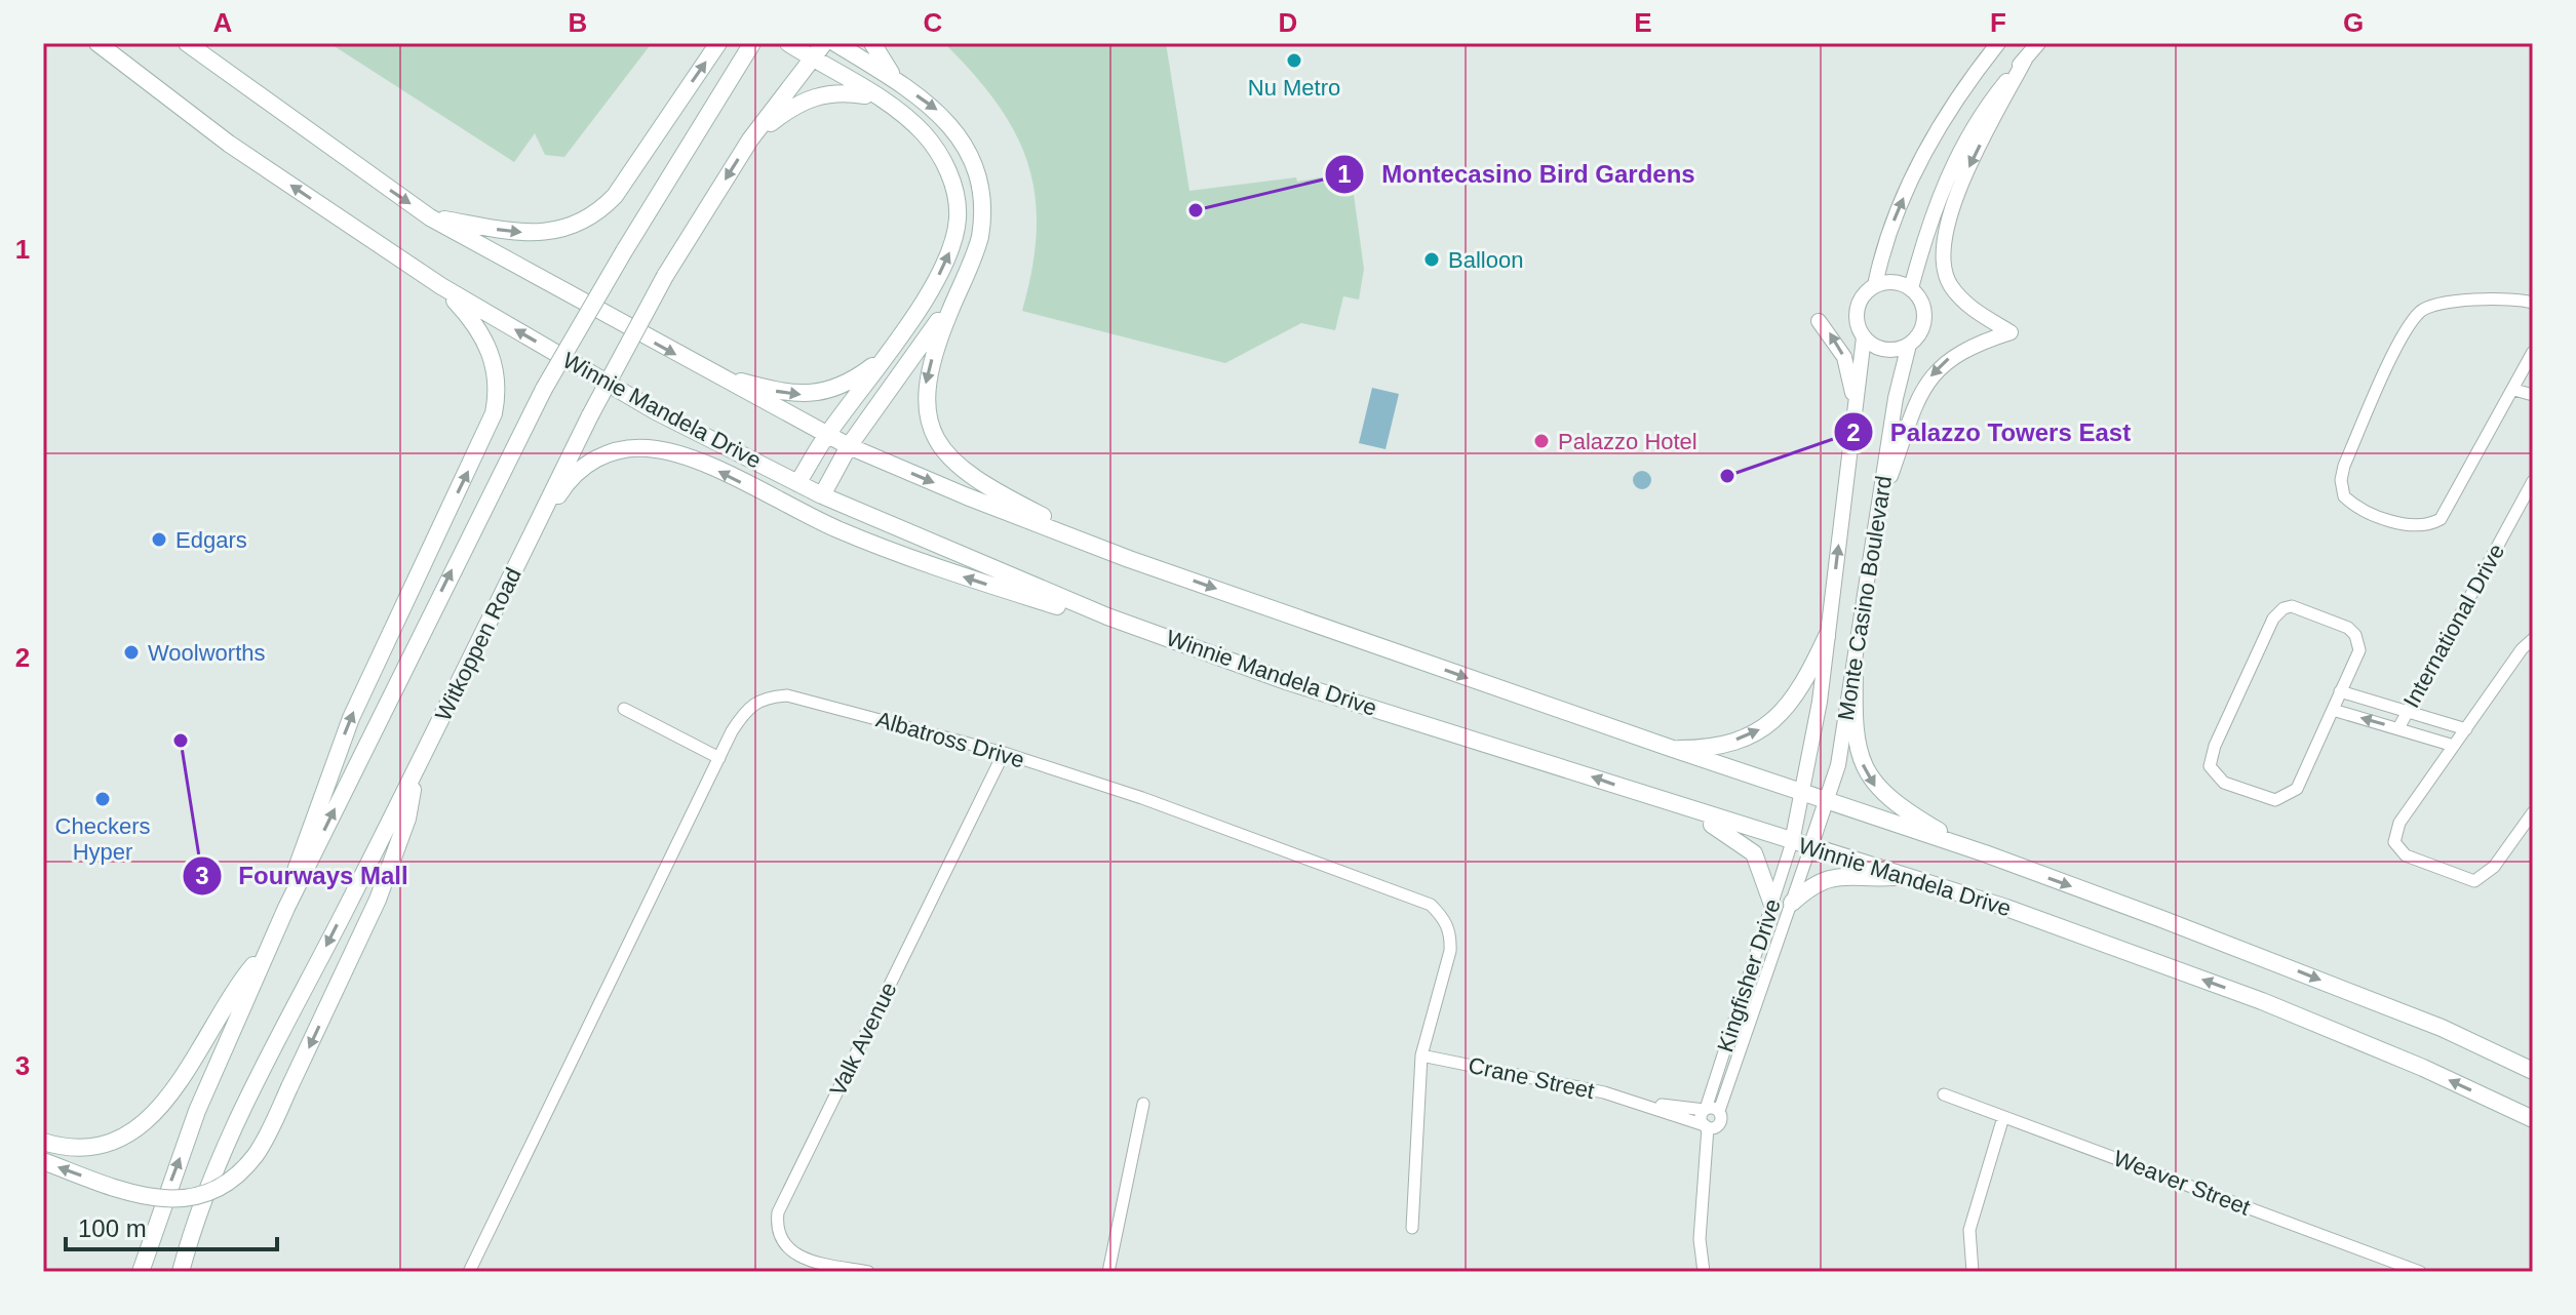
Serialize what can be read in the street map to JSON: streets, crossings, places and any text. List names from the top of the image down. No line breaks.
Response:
{"streets":{"main road":["Winnie Mandela Drive","Witkoppen Road"],"street":["Monte Casino Boulevard","International Drive","Albatross Drive","Kingfisher Drive","Valk Avenue","Crane Street","Weaver Street"]},"crossings":[["Winnie Mandela Drive","Monte Casino Boulevard"],["Winnie Mandela Drive","Kingfisher Drive"],["Monte Casino Boulevard","Kingfisher Drive"],["Albatross Drive","Valk Avenue"],["Albatross Drive","Crane Street"],["Kingfisher Drive","Crane Street"]],"places":["Nu Metro","Montecasino Bird Gardens","Balloon","Palazzo Hotel","Palazzo Towers East","Edgars","Woolworths","Fourways Mall","Checkers Hyper"],"scale_bar":"100 m","grid":{"columns":["A","B","C","D","E","F","G"],"rows":["1","2","3"]}}
